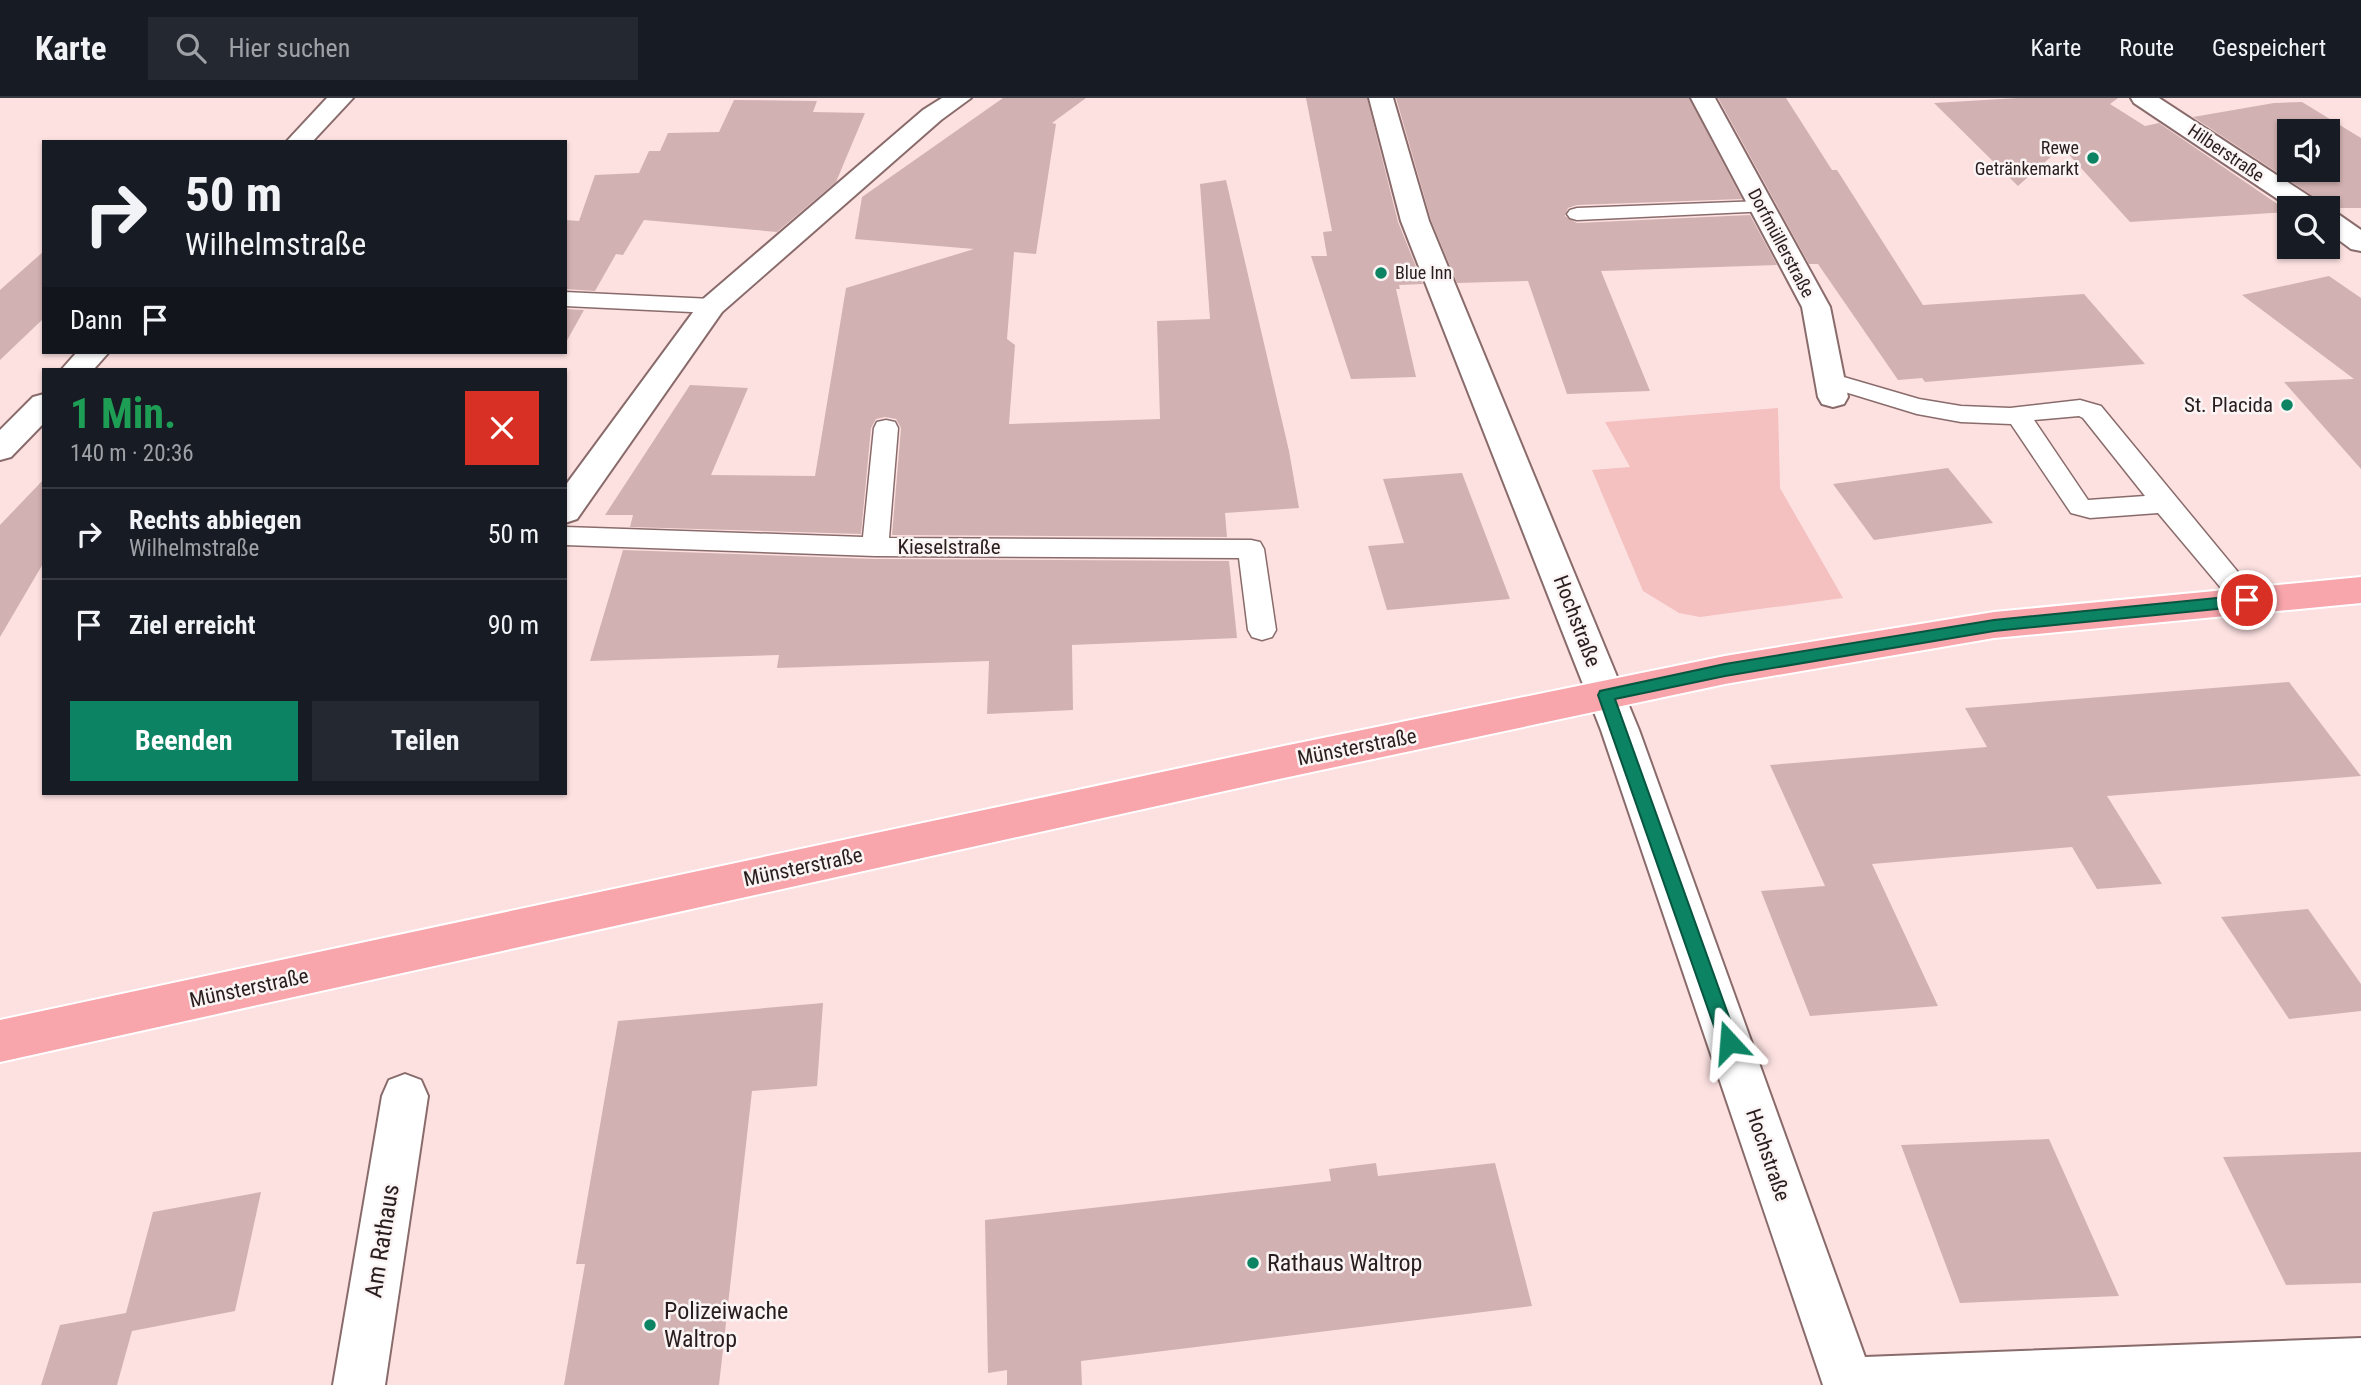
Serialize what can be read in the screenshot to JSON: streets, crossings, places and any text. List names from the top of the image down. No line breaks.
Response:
{"streets":{"main road":["Münsterstraße"],"street":["Hilberstraße","Dorfmüllerstraße","Hochstraße","Am Rathaus"],"lane":["Kieselstraße"]},"crossings":[["Hochstraße","Münsterstraße"]],"places":["Rewe Getränkemarkt","Blue Inn","St. Placida","Rathaus Waltrop","Polizeiwache Waltrop"],"page":{"header":"Karte","search":"Hier suchen","nav":["Karte","Route","Gespeichert"],"turn":["50 m","Wilhelmstraße"],"then":"Dann","heading":["1 Min.","140 m · 20:36"],"list":[{"name":"Rechts abbiegen","note":"Wilhelmstraße","value":"50 m"},{"name":"Ziel erreicht","value":"90 m"}],"buttons":["Beenden","Teilen"]}}
